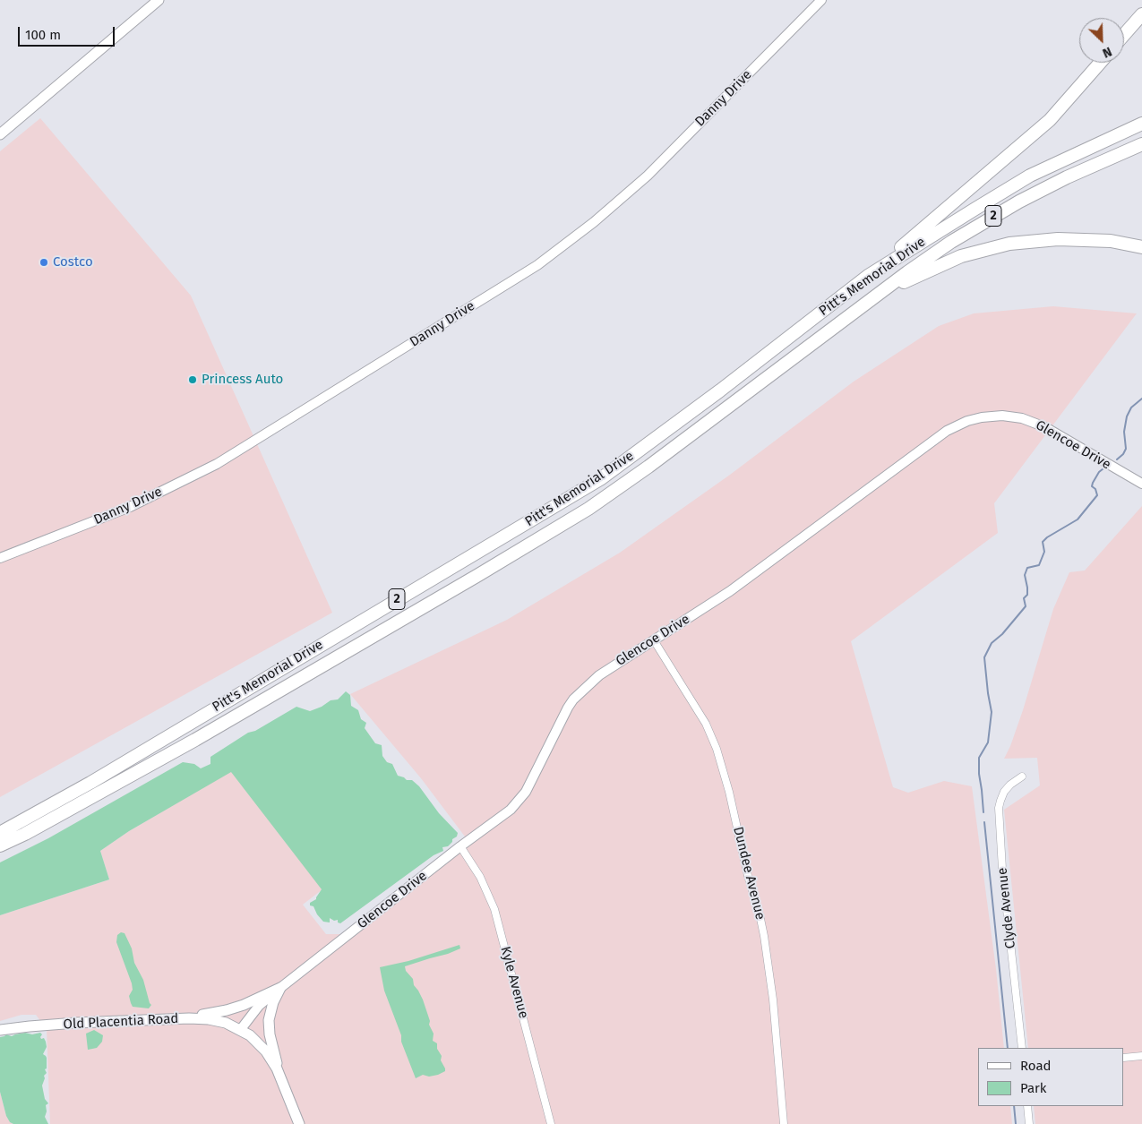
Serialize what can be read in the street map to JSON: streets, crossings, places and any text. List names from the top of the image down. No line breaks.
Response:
{"streets":{"highway":["2","Pitt's Memorial Drive"],"main road":["Old Placentia Road"],"street":["Danny Drive","Glencoe Drive","Dundee Avenue","Clyde Avenue","Kyle Avenue"]},"crossings":[["Glencoe Drive","Dundee Avenue"],["Glencoe Drive","Kyle Avenue"],["Glencoe Drive","Old Placentia Road"]],"places":["Costco","Princess Auto"],"legend":["Road","Park"],"scale_bar":"100 m","north":"bottom right"}
